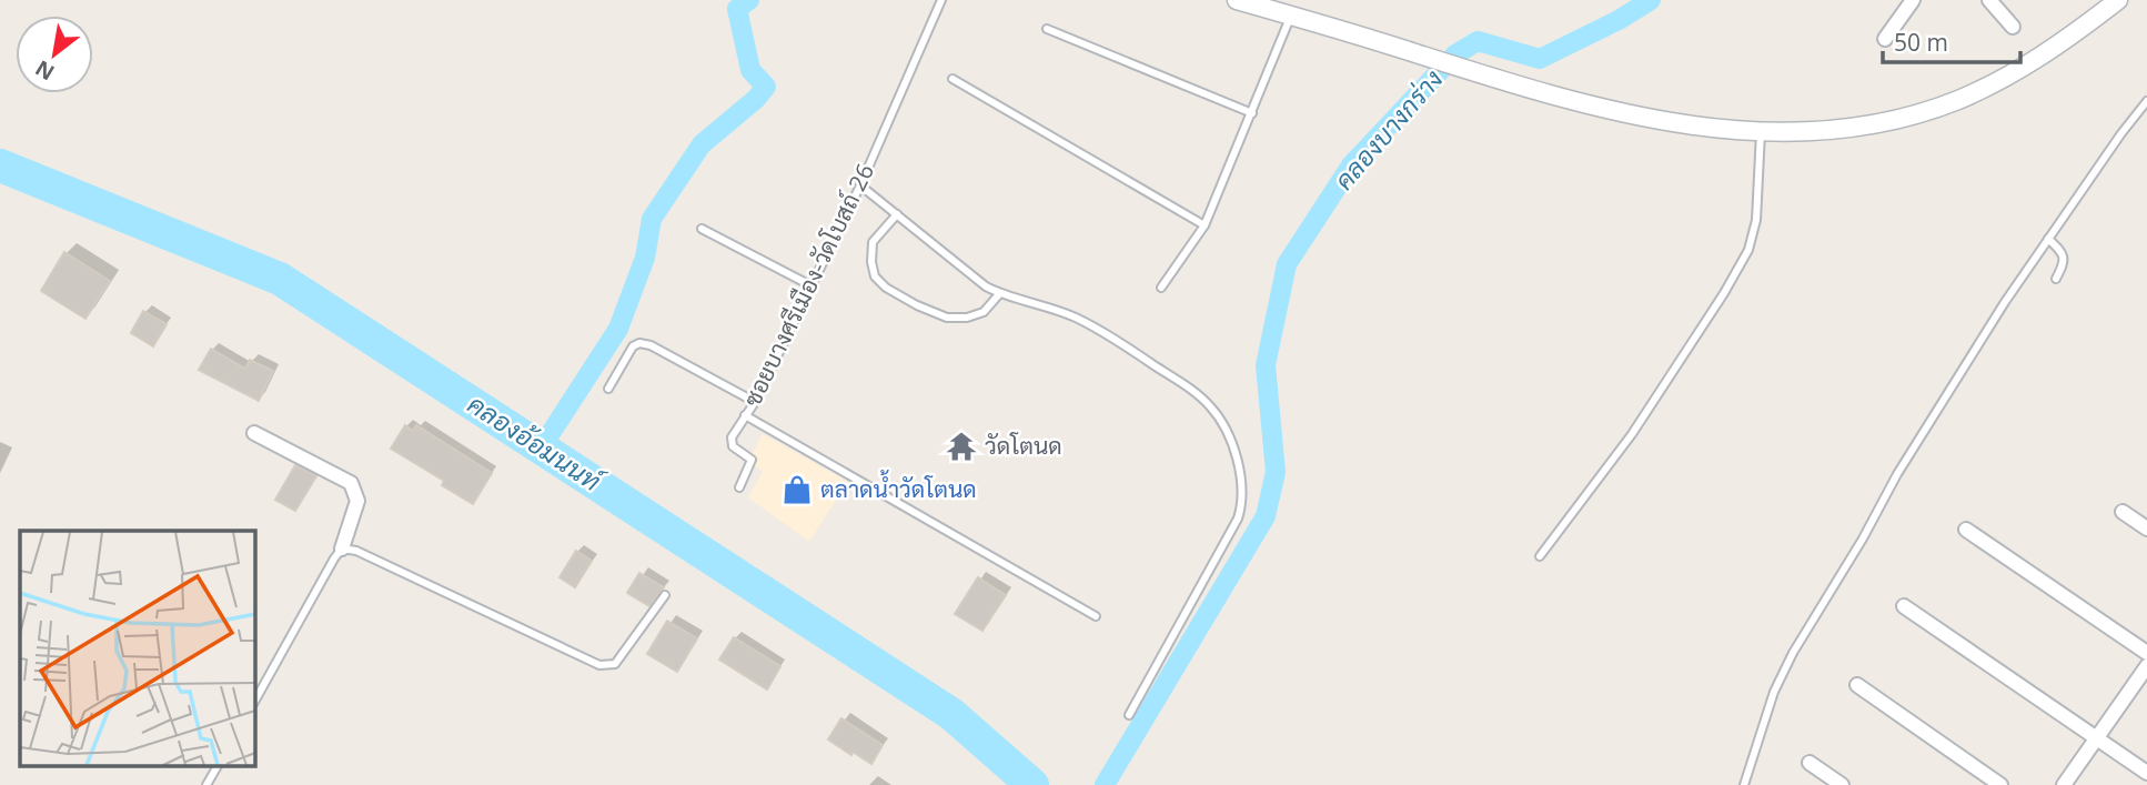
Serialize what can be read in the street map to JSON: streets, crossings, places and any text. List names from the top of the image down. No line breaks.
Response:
{"streets":{"lane":["ซอยบางศรีเมือง-วัดโบสถ์ 26"]},"water":["คลองบางกร่าง","คลองอ้อมนนท์"],"places":{"temple":["วัดโตนด"],"shop":["ตลาดน้ำวัดโตนด"]},"scale_bar":"50 m","north":"bottom left"}
